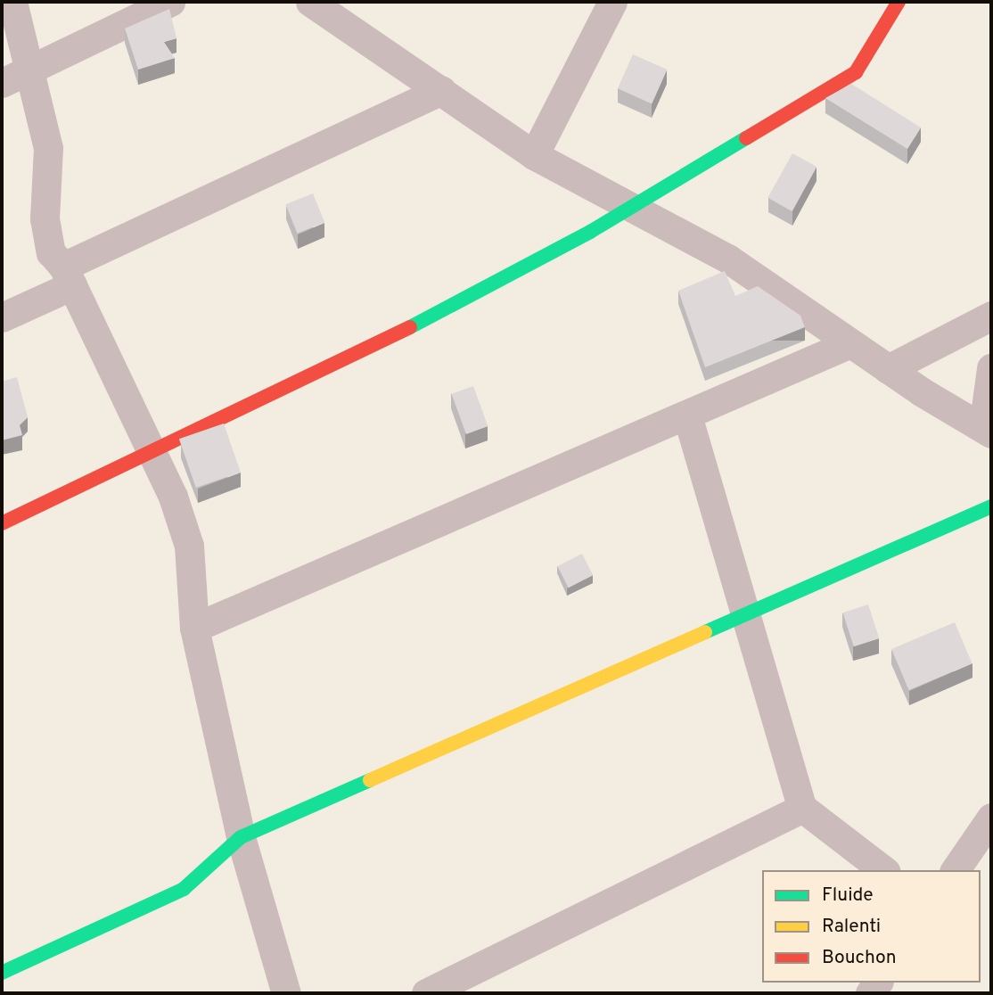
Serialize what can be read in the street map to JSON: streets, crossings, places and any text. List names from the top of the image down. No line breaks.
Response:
{"legend":["Fluide","Ralenti","Bouchon"]}
